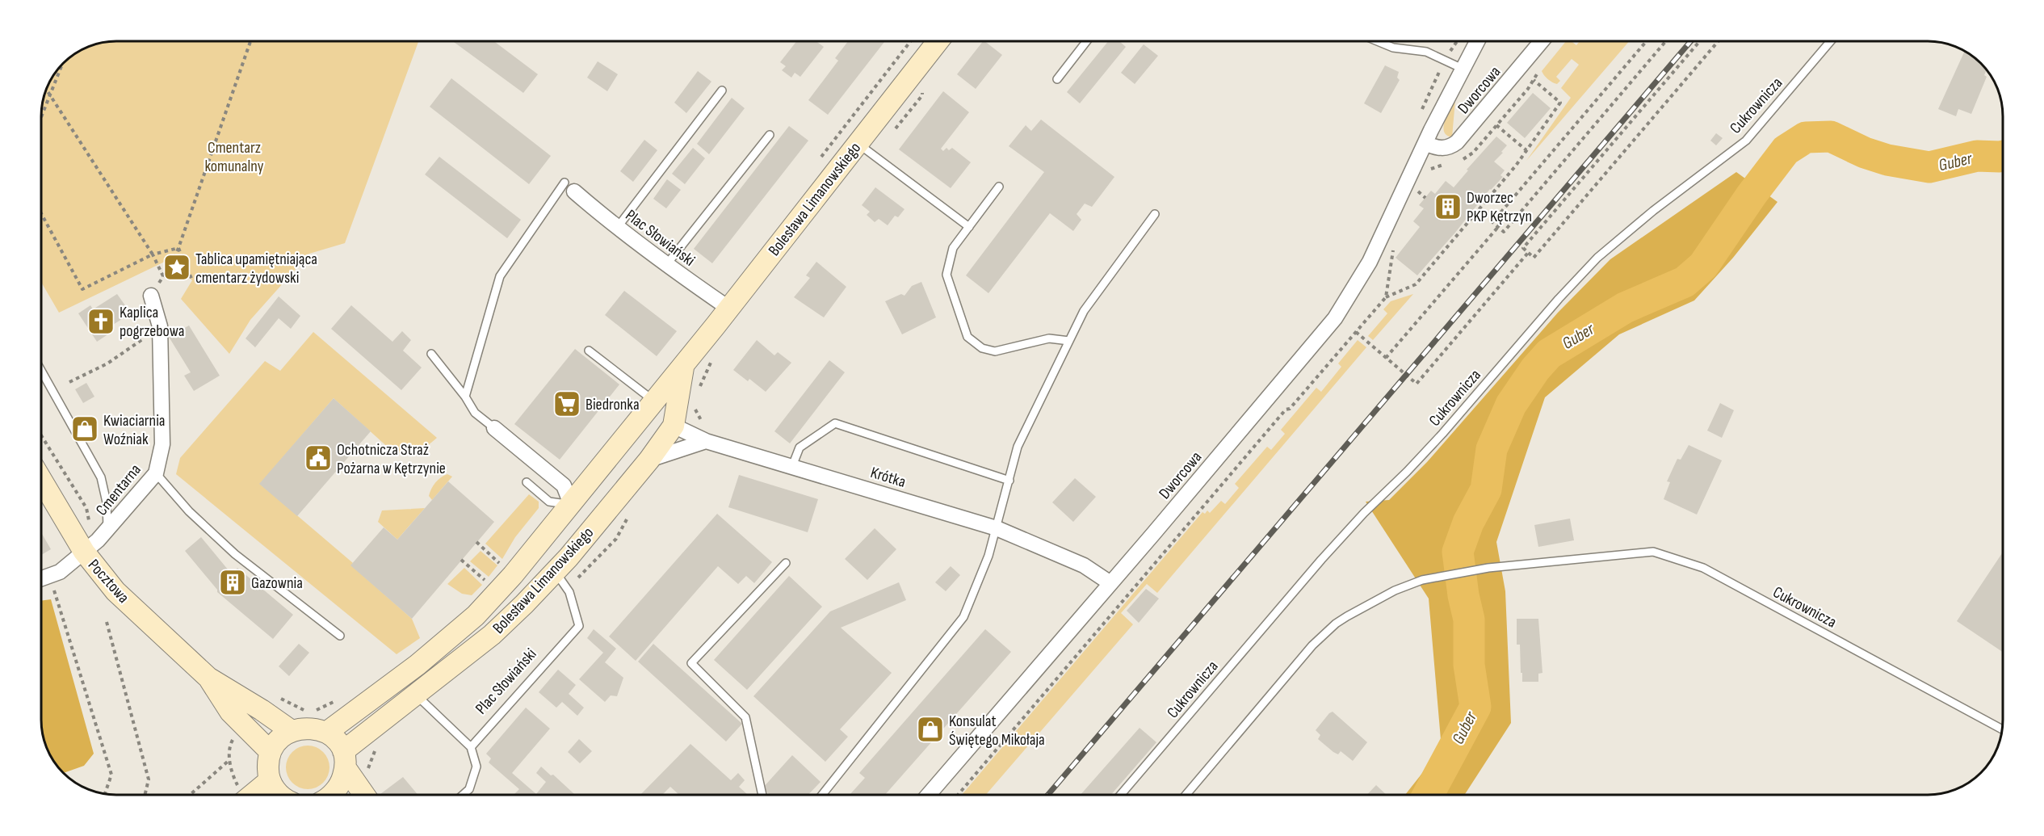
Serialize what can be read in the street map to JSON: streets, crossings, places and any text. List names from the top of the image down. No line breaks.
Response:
{"streets":{"street":["Dworcowa","Bolesława Limanowskiego","Plac Słowiański","Krótka","Cmentarna","Pocztowa"],"lane":["Cukrownicza"]},"crossings":[["Dworcowa","Krótka"],["Bolesława Limanowskiego","Plac Słowiański"],["Bolesława Limanowskiego","Krótka"],["Cmentarna","Pocztowa"]],"water":["Guber"],"parks":["Cmentarz komunalny"],"places":{"building":["Dworzec PKP Kętrzyn","Gazownia"],"place":["Tablica upamiętniająca cmentarz żydowski"],"church":["Kaplica pogrzebowa"],"supermarket":["Biedronka"],"shop":["Kwiaciarnia Woźniak","Konsulat Świętego Mikołaja"],"public building":["Ochotnicza Straż Pożarna w Kętrzynie"]}}
